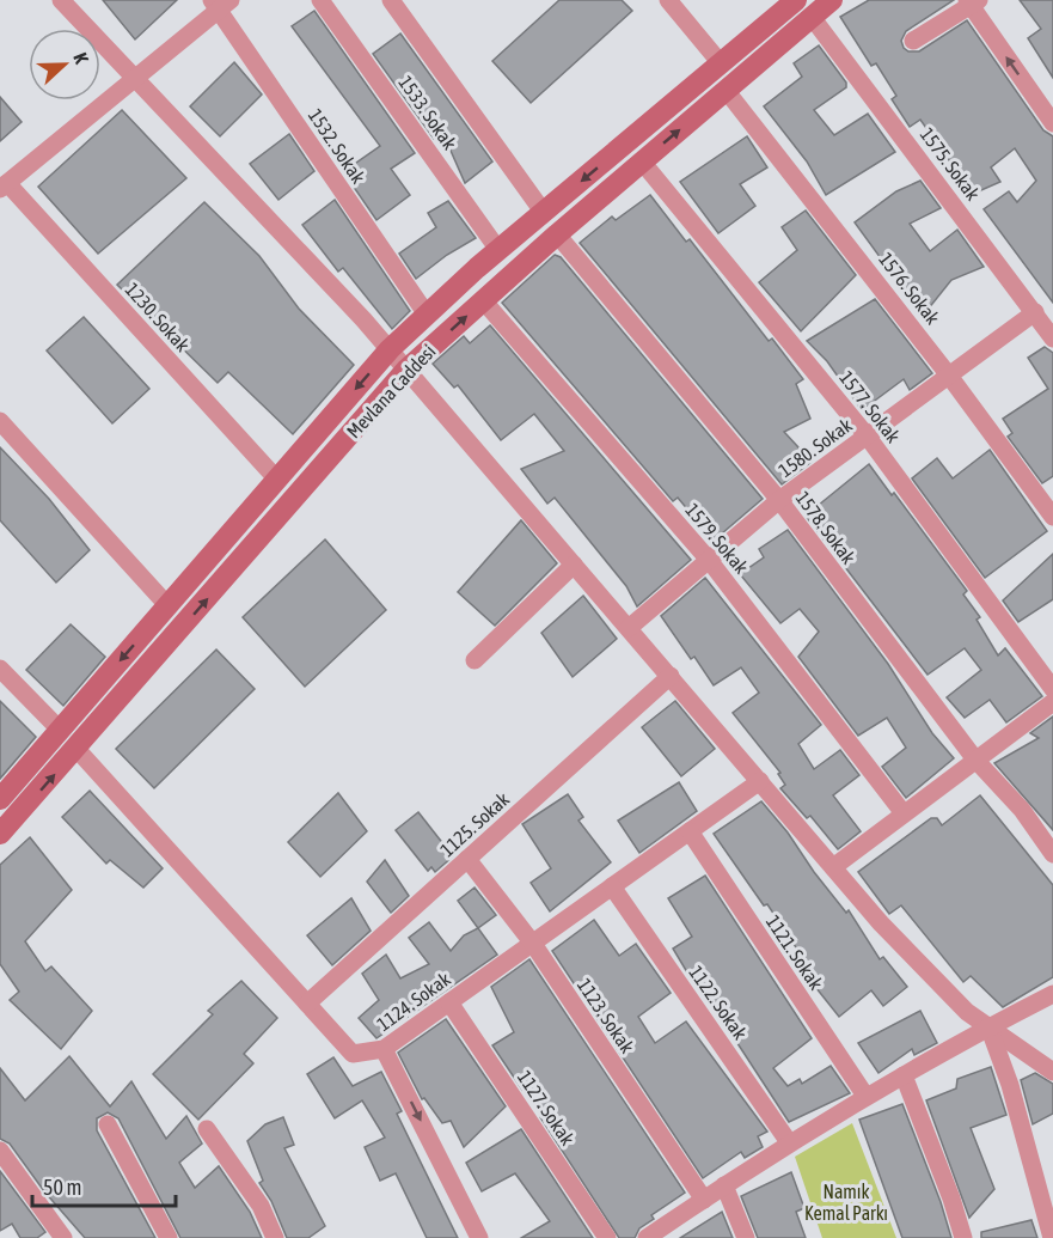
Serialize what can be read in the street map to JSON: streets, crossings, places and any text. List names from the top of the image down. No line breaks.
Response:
{"streets":{"main road":["Mevlana Caddesi"],"street":["1533. Sokak","1532. Sokak","1575. Sokak","1576. Sokak","1230. Sokak","1577. Sokak","1580. Sokak","1578. Sokak","1579. Sokak","1125. Sokak","1121. Sokak","1124. Sokak","1122. Sokak","1123. Sokak","1127. Sokak"]},"crossings":[["1533. Sokak","Mevlana Caddesi"],["1532. Sokak","Mevlana Caddesi"],["1575. Sokak","Mevlana Caddesi"],["1575. Sokak","1580. Sokak"],["1576. Sokak","Mevlana Caddesi"],["1576. Sokak","1580. Sokak"],["1230. Sokak","Mevlana Caddesi"],["Mevlana Caddesi","1577. Sokak"],["Mevlana Caddesi","1578. Sokak"],["Mevlana Caddesi","1579. Sokak"],["Mevlana Caddesi","1124. Sokak"],["1577. Sokak","1580. Sokak"],["1580. Sokak","1578. Sokak"],["1580. Sokak","1579. Sokak"],["1125. Sokak","1124. Sokak"],["1125. Sokak","1123. Sokak"],["1121. Sokak","1124. Sokak"],["1124. Sokak","1122. Sokak"],["1124. Sokak","1123. Sokak"],["1124. Sokak","1127. Sokak"]],"parks":["Namık Kemal Parkı"],"scale_bar":"50 m","north":"right"}
